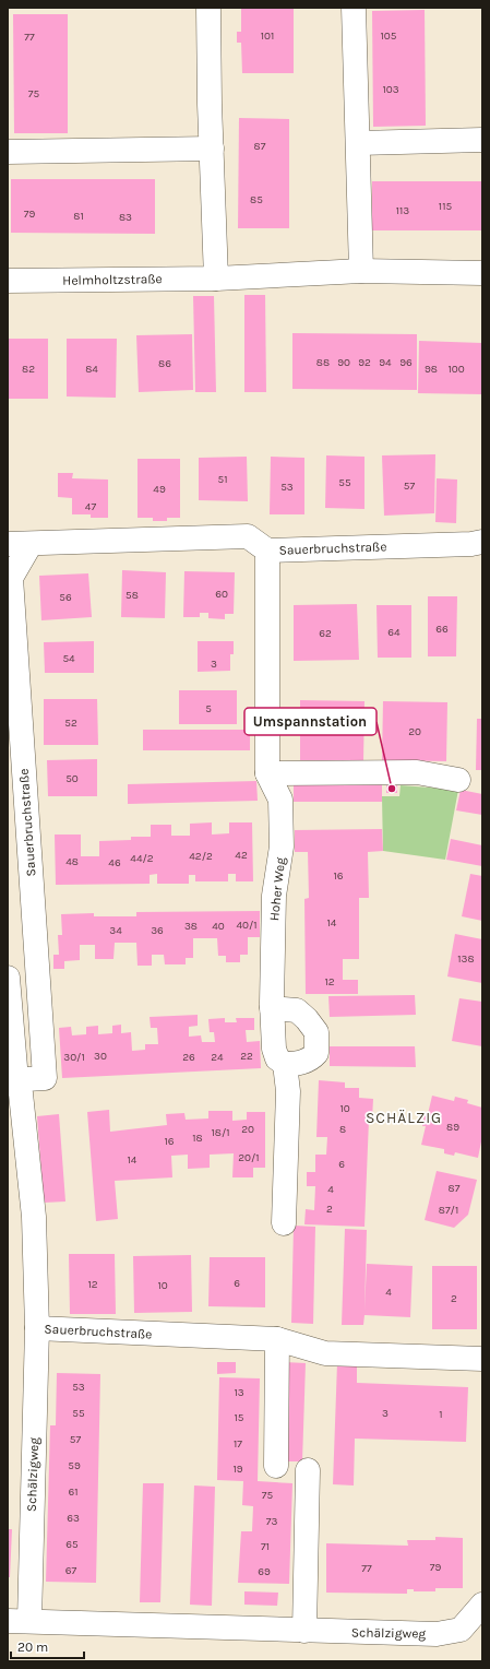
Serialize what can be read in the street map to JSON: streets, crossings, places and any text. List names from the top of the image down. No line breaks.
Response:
{"streets":{"street":["Helmholtzstraße","Sauerbruchstraße","Hoher Weg","Schälzigweg"]},"crossings":[["Sauerbruchstraße","Hoher Weg"],["Sauerbruchstraße","Schälzigweg"]],"districts":["SCHÄLZIG"],"places":["Umspannstation"],"house_numbers":["101","105","77","103","75","87","85","115","113","79","81","83","88","90","92","94","96","86","82","84","98","100","51","55","57","53","49","47","60","58","56","66","64","62","54","3","5","52","20","50","42","42/2","44/2","48","46","16","14","40/1","38","40","34","36","138","12","30","22","30/1","26","24","10","89","20","8","18/1","18","16","20/1","14","6","87","4","2","87/1","6","12","10","4","2","53","13","55","3","1","15","57","17","59","19","61","75","63","73","65","71","79","77","67","69"],"scale_bar":"20 m"}
